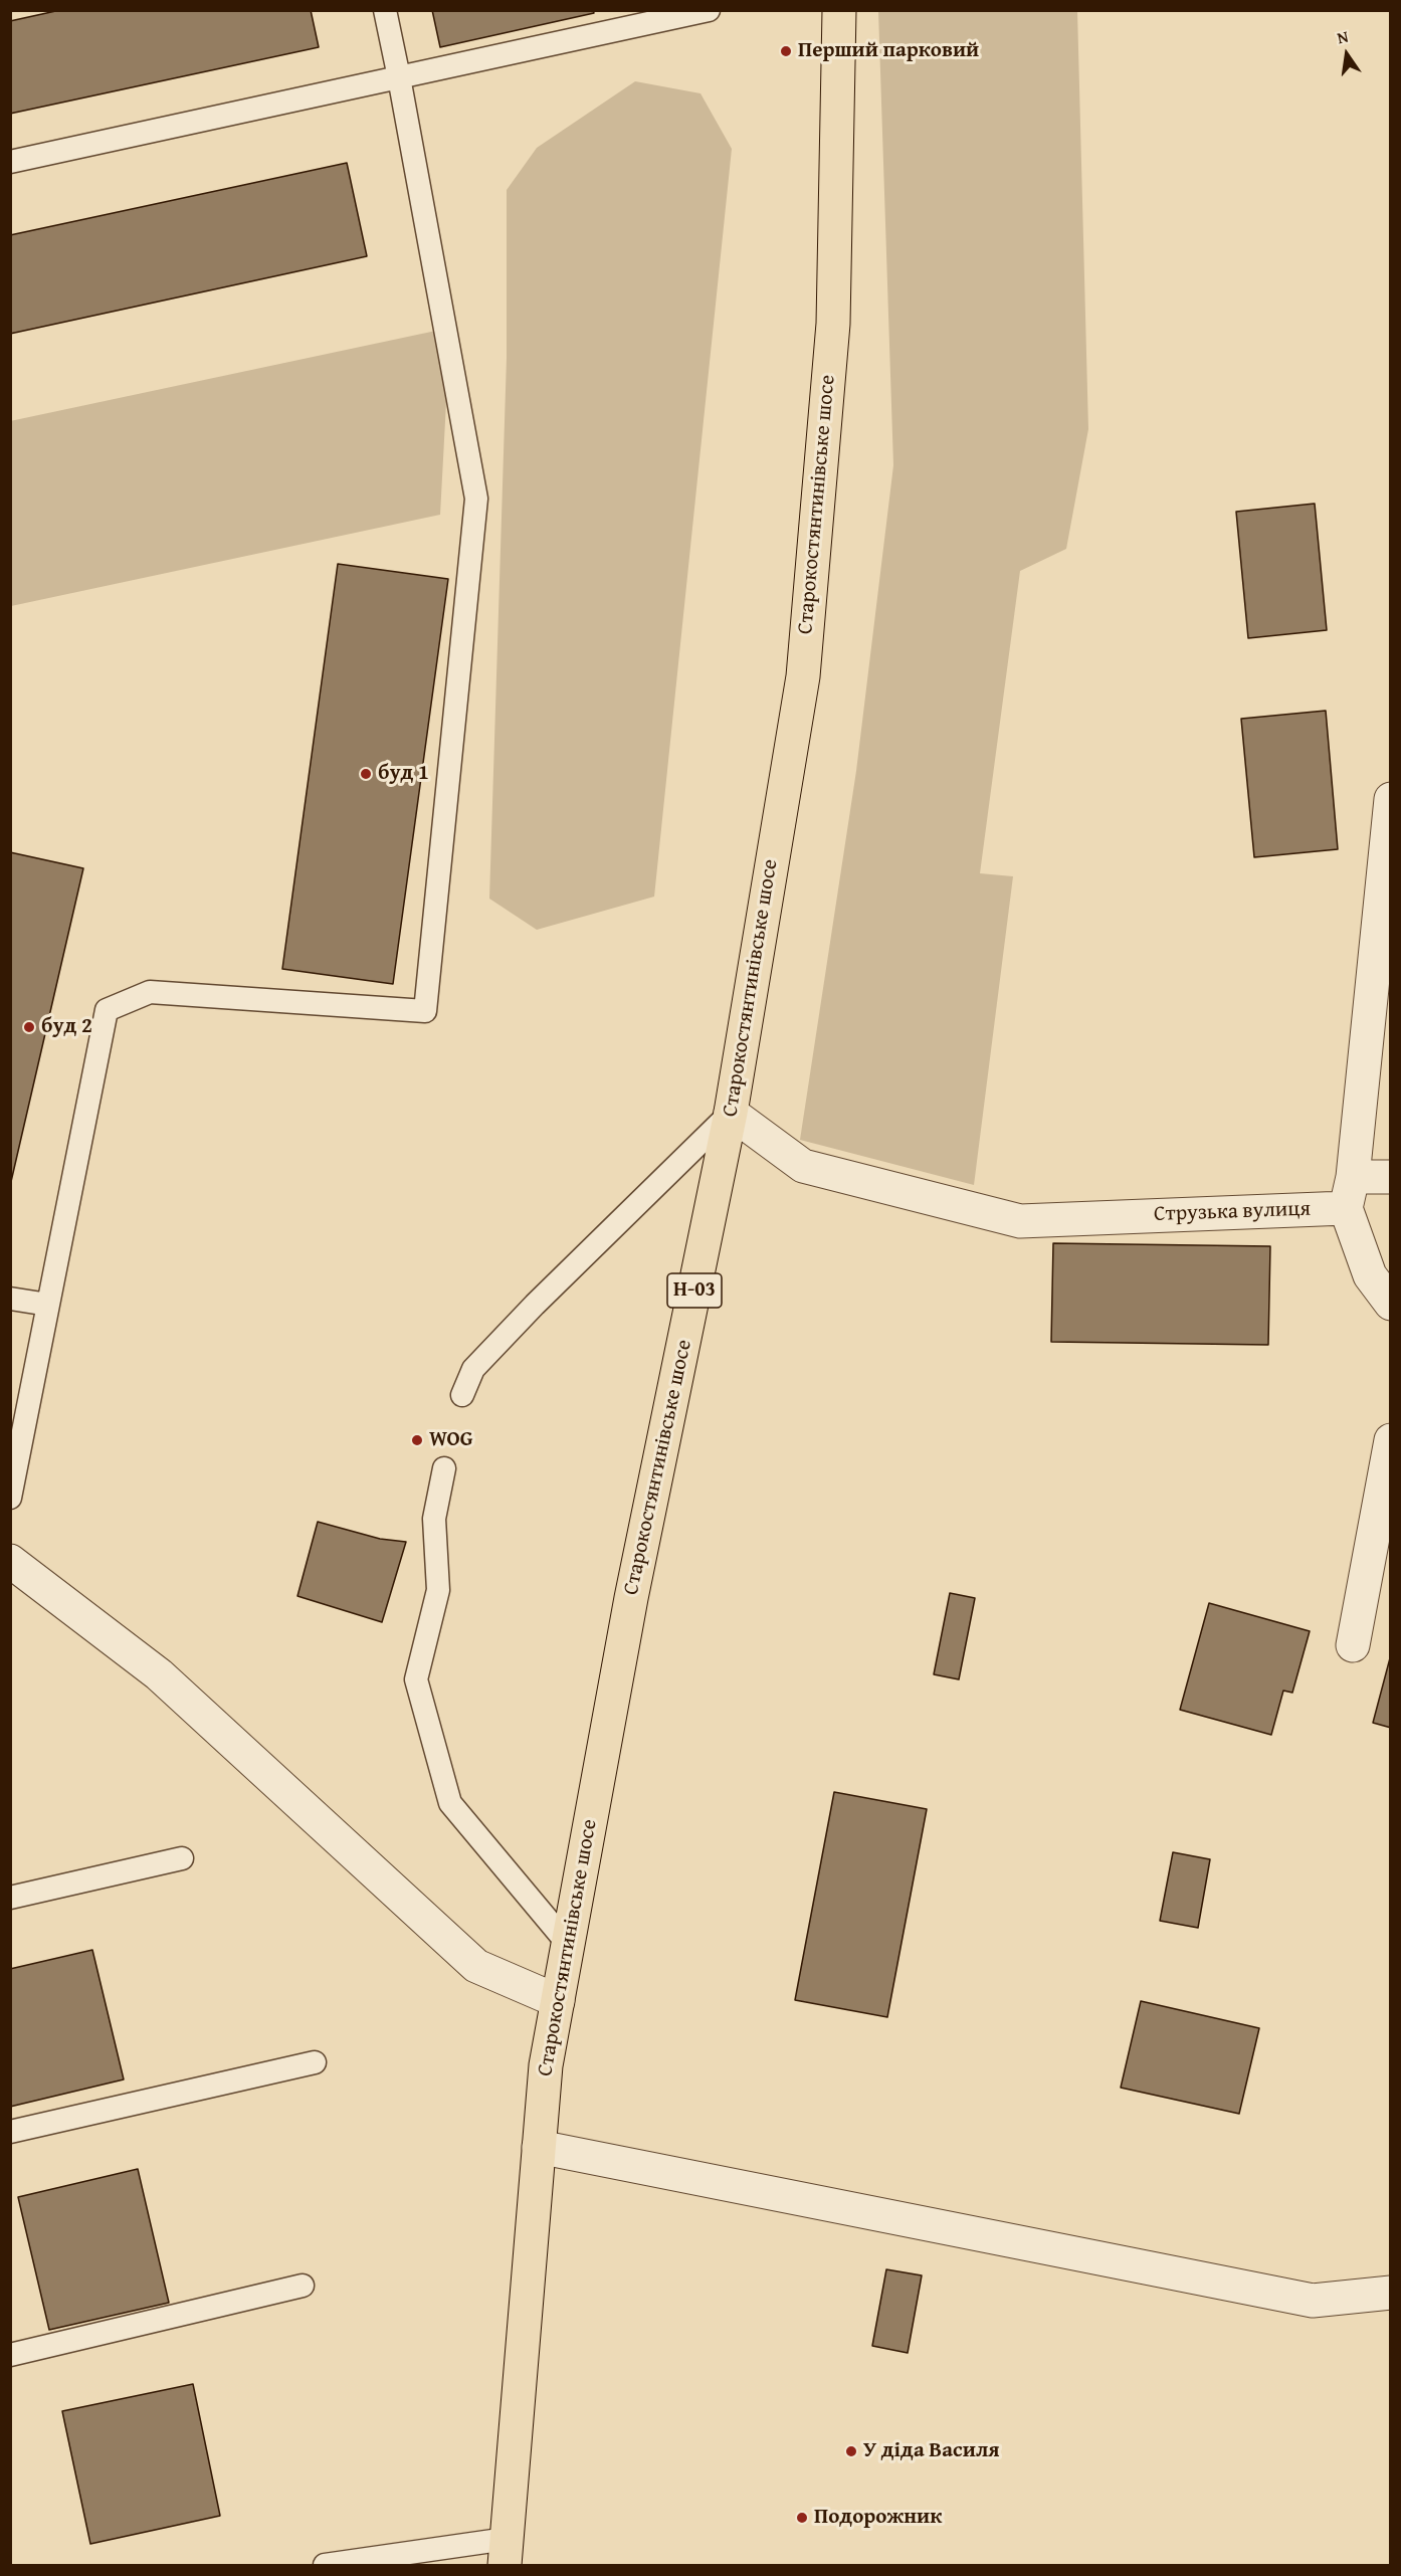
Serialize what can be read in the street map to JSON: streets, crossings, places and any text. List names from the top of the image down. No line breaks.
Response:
{"streets":{"main road":["Старокостянтинівське шосе","Н-03"],"street":["Струзька вулиця"]},"crossings":[["Старокостянтинівське шосе","Струзька вулиця"]],"places":["Перший парковий","буд 1","буд 2","WOG","У діда Василя","Подорожник"],"north":"top"}
